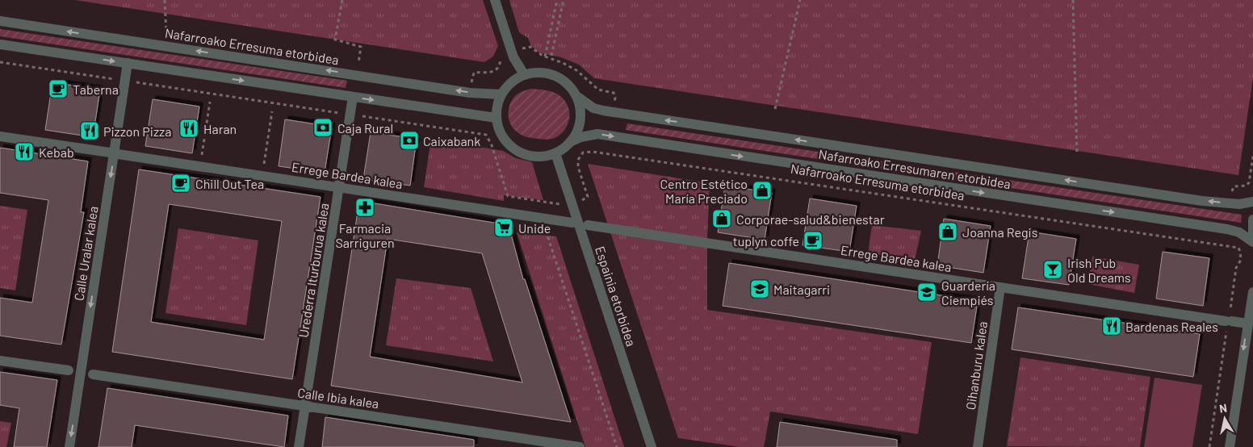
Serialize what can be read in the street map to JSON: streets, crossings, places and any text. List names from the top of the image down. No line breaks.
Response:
{"streets":{"street":["Nafarroako Erresuma etorbidea","Nafarroako Erresumaren etorbidea","Errege Bardea kalea","Calle Uralar kalea","Urederra Iturburua kalea","Espainia etorbidea","Oihanburu kalea","Calle Ibia kalea"]},"crossings":[["Nafarroako Erresuma etorbidea","Nafarroako Erresumaren etorbidea"],["Nafarroako Erresuma etorbidea","Espainia etorbidea"],["Nafarroako Erresumaren etorbidea","Espainia etorbidea"],["Errege Bardea kalea","Urederra Iturburua kalea"],["Errege Bardea kalea","Oihanburu kalea"],["Urederra Iturburua kalea","Calle Ibia kalea"]],"one_way":["Calle Uralar kalea"],"places":{"cafe":["Taberna","Chill Out Tea","tuplyn coffe"],"bank":["Caja Rural","Caixabank"],"restaurant":["Haran","Pizzon Pizza","Kebab","Bardenas Reales"],"shop":["Centro Estético María Preciado","Corporae-salud&bienestar","Joanna Regis"],"pharmacy":["Farmacia Sarriguren"],"supermarket":["Unide"],"bar":["Irish Pub Old Dreams"],"school or university":["Maitagarri","Guardería Ciempiés"]},"north":"top"}
